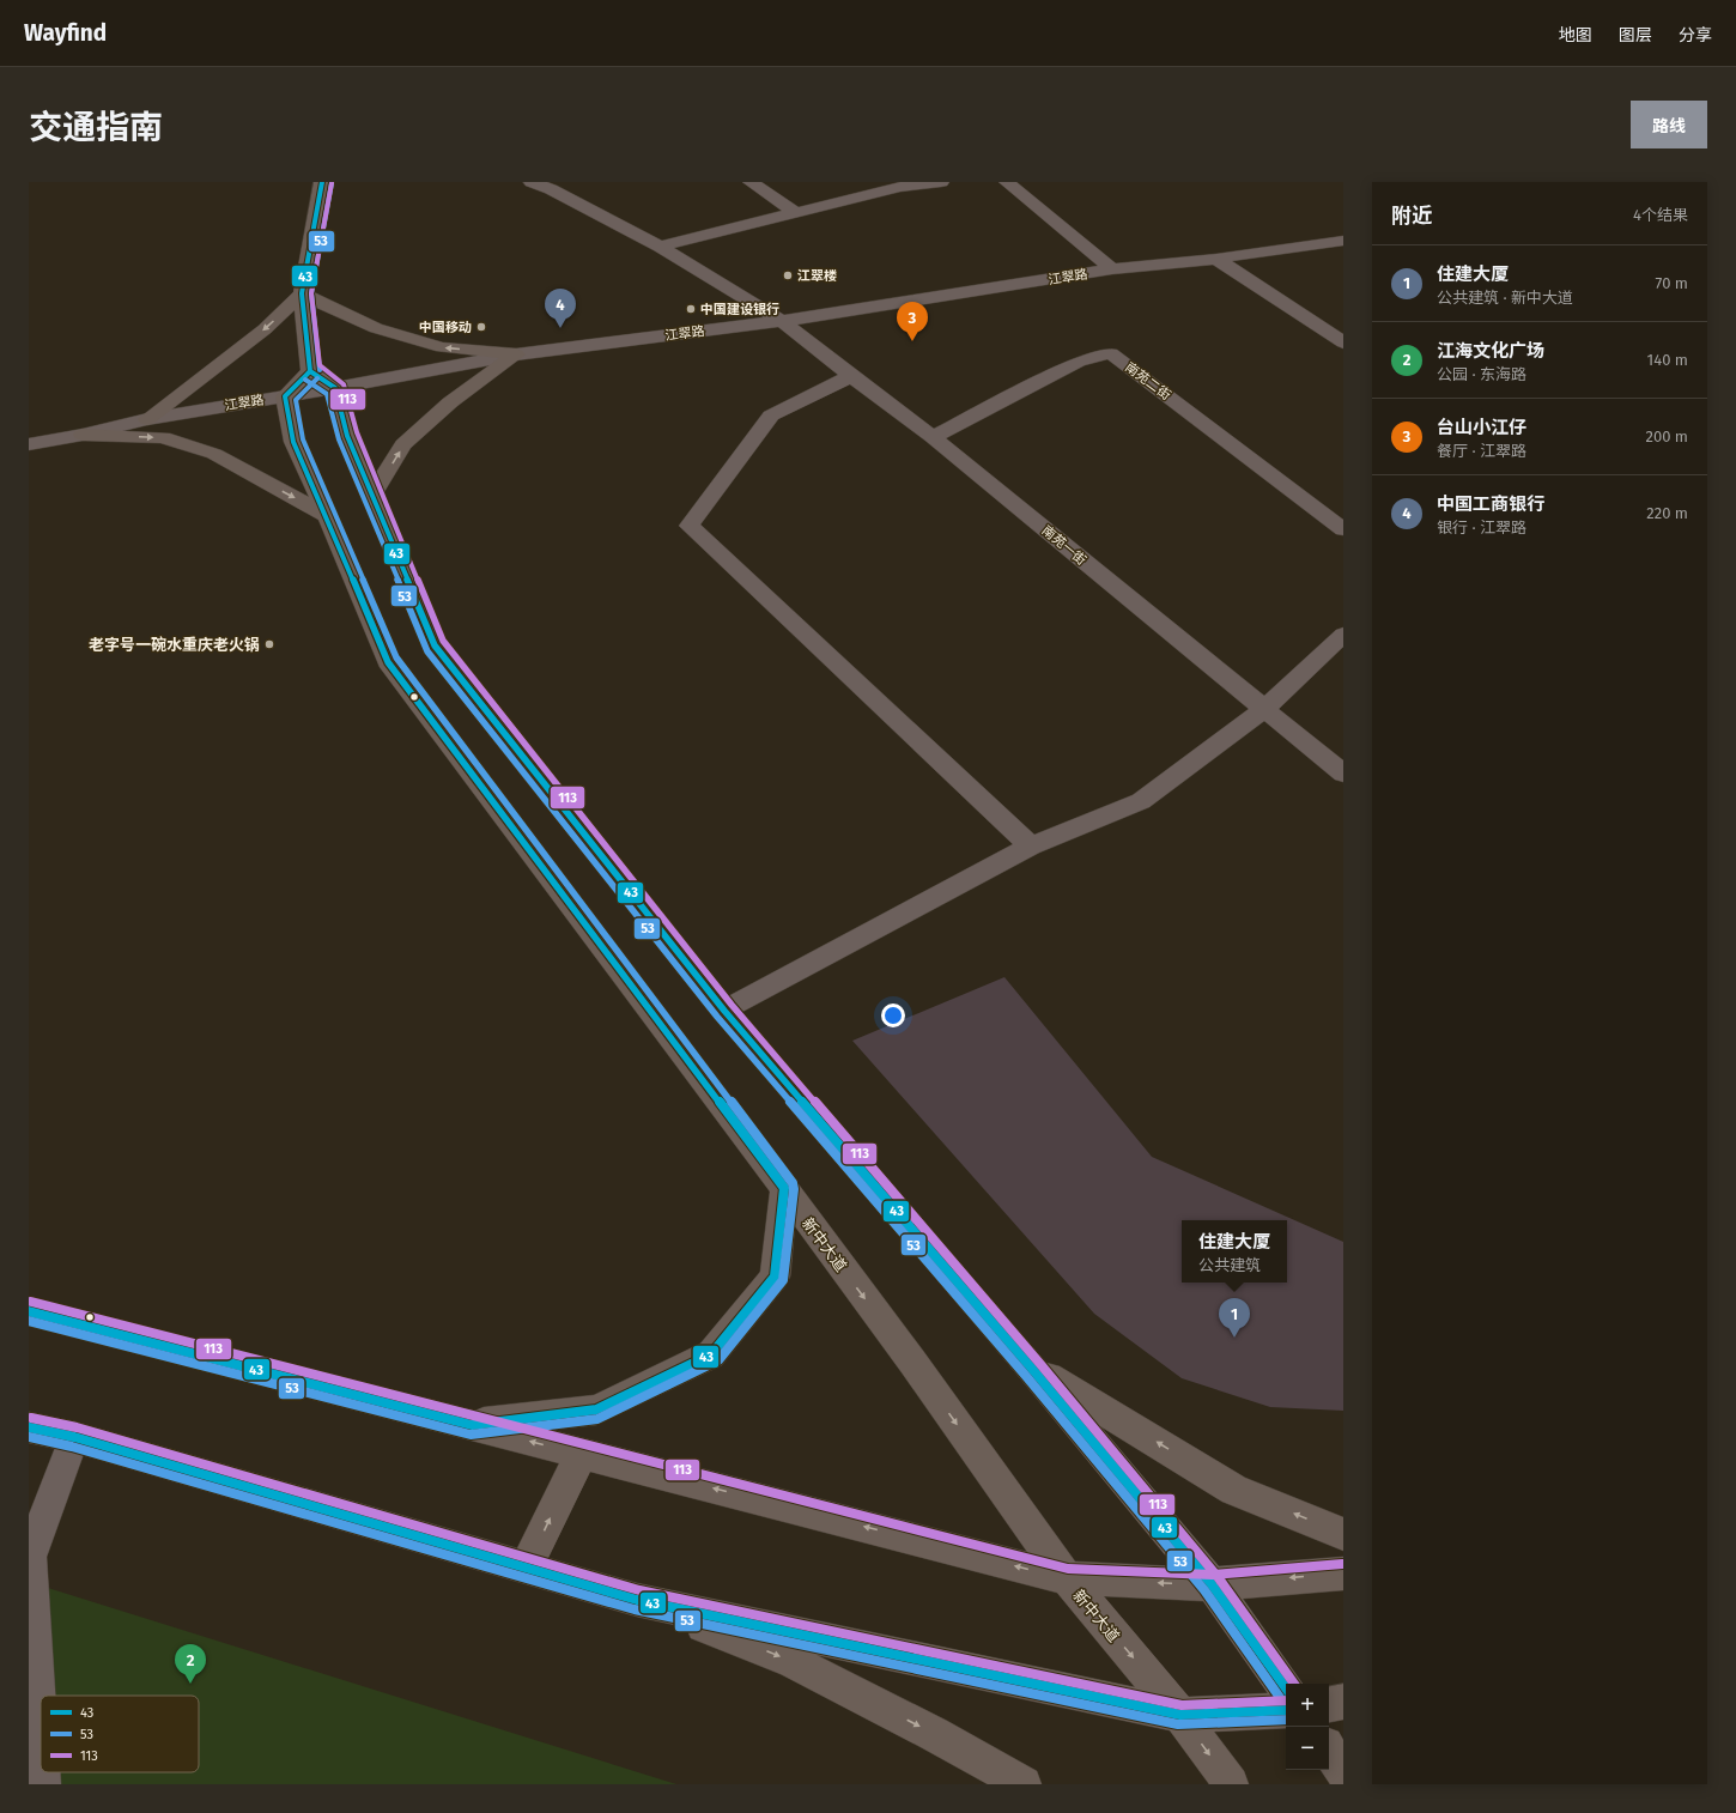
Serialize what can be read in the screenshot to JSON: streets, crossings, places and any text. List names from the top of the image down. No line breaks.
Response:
{"streets":{"main road":["新中大道"],"street":["江翠路","南苑二街","南苑一街"]},"crossings":[["江翠路","南苑一街"],["江翠路","新中大道"],["南苑二街","南苑一街"]],"places":["江翠楼","中国建设银行","中国移动","老字号一碗水重庆老火锅"],"lines":["transit line 43","transit line 53","transit line 113"],"legend":["43","53","113"],"page":{"header":"Wayfind","nav":["地图","图层","分享"],"title":"交通指南","buttons":"路线","heading":["附近","4个结果"],"list":[{"mark":"1","name":"住建大厦","note":"公共建筑 · 新中大道","value":"70 m"},{"mark":"2","name":"江海文化广场","note":"公园 · 东海路","value":"140 m"},{"mark":"3","name":"台山小江仔","note":"餐厅 · 江翠路","value":"200 m"},{"mark":"4","name":"中国工商银行","note":"银行 · 江翠路","value":"220 m"}],"pins":["4","3","1","2"],"popup":["住建大厦","公共建筑"],"map_buttons":["+","−"]}}
